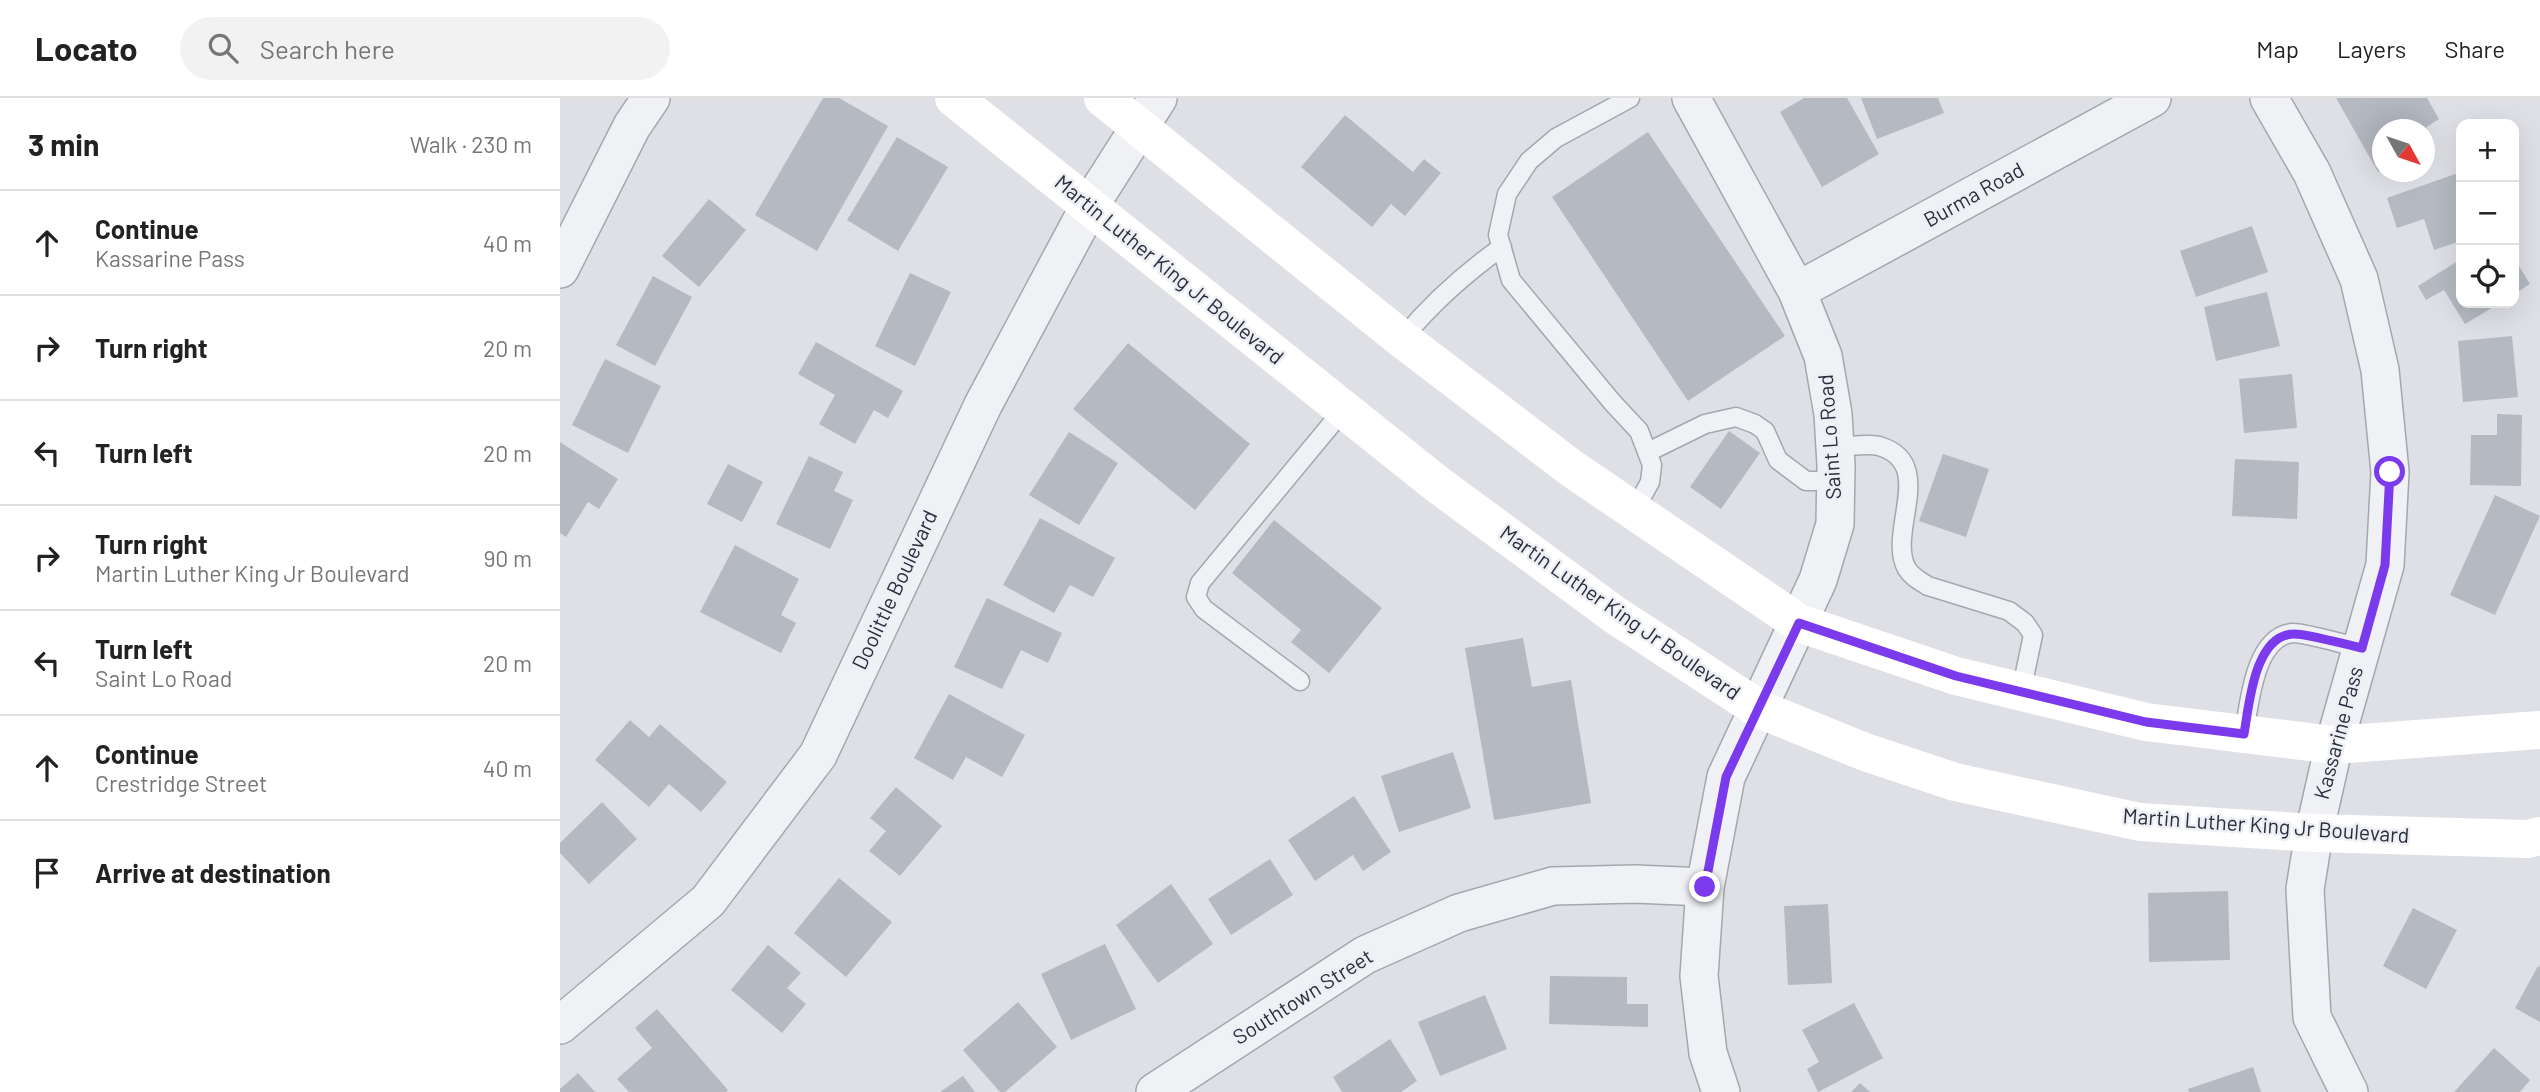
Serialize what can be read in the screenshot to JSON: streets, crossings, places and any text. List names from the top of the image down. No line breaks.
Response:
{"streets":{"main road":["Martin Luther King Jr Boulevard"],"street":["Burma Road","Saint Lo Road","Doolittle Boulevard","Kassarine Pass","Southtown Street"]},"crossings":[["Burma Road","Saint Lo Road"],["Martin Luther King Jr Boulevard","Saint Lo Road"],["Martin Luther King Jr Boulevard","Doolittle Boulevard"],["Martin Luther King Jr Boulevard","Kassarine Pass"],["Saint Lo Road","Southtown Street"]],"north":"bottom right","page":{"header":"Locato","search":"Search here","nav":["Map","Layers","Share"],"heading":["3 min","Walk · 230 m"],"map_buttons":["+","−"],"list":[["Continue","Kassarine Pass","40 m"],["Turn right","20 m"],["Turn left","20 m"],["Turn right","Martin Luther King Jr Boulevard","90 m"],["Turn left","Saint Lo Road","20 m"],["Continue","Crestridge Street","40 m"],"Arrive at destination"]}}
